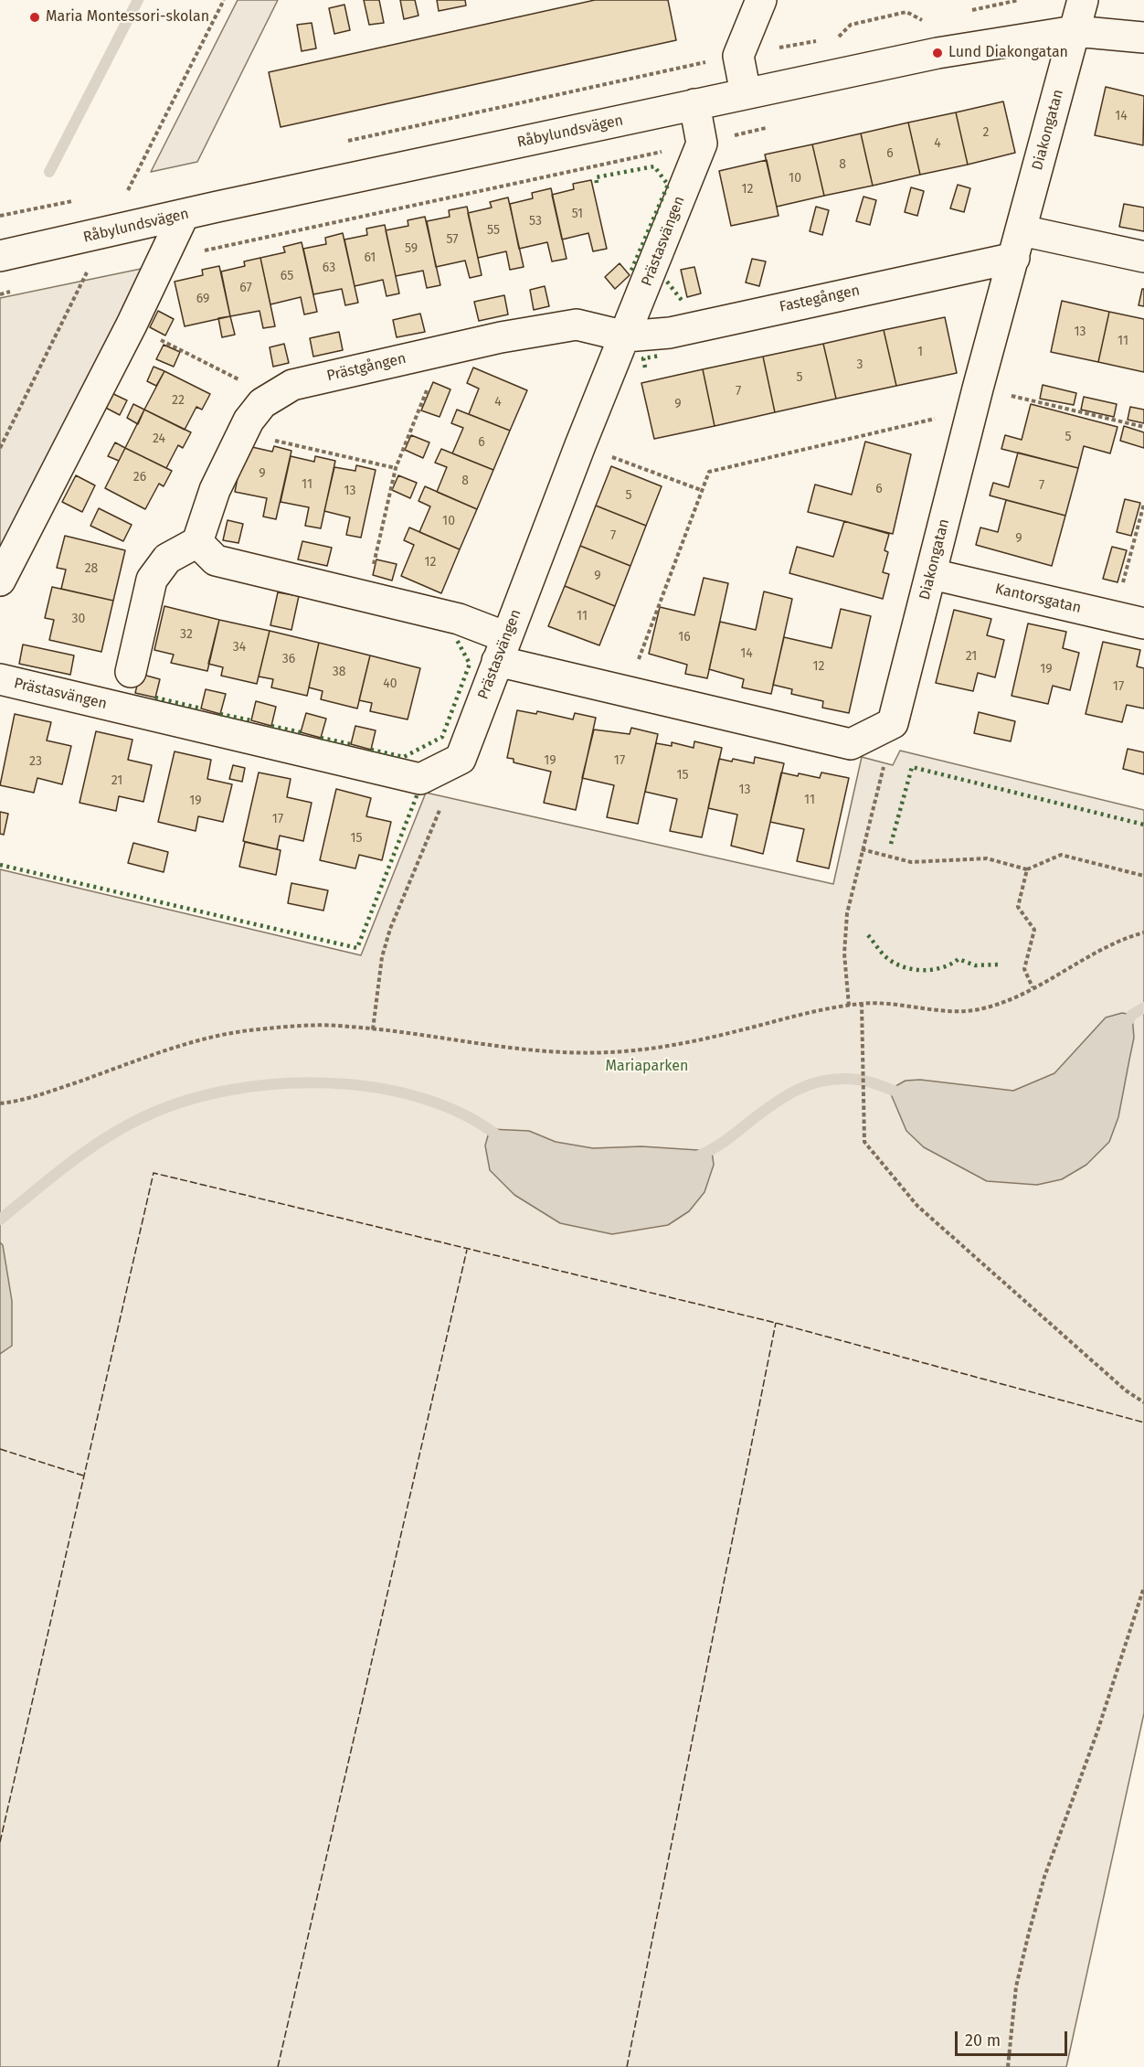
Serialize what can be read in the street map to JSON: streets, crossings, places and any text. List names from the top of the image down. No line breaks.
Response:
{"streets":{"street":["Diakongatan","Råbylundsvägen","Prästasvängen","Fastegången","Prästgången","Kantorsgatan"]},"crossings":[["Diakongatan","Råbylundsvägen"],["Diakongatan","Prästasvängen"],["Diakongatan","Fastegången"],["Diakongatan","Kantorsgatan"],["Prästasvängen","Fastegången"],["Prästasvängen","Prästgången"],["Fastegången","Prästgången"]],"parks":["Mariaparken"],"places":["Maria Montessori-skolan","Lund Diakongatan"],"house_numbers":["14","2","4","6","8","10","12","51","53","55","57","59","61","63","65","67","69","13","11","1","3","5","7","22","4","9","5","24","6","9","26","8","11","7","6","13","5","10","7","9","12","28","9","11","30","32","16","34","14","21","36","12","19","38","40","17","19","17","23","15","21","13","11","19","17","15"],"scale_bar":"20 m"}
